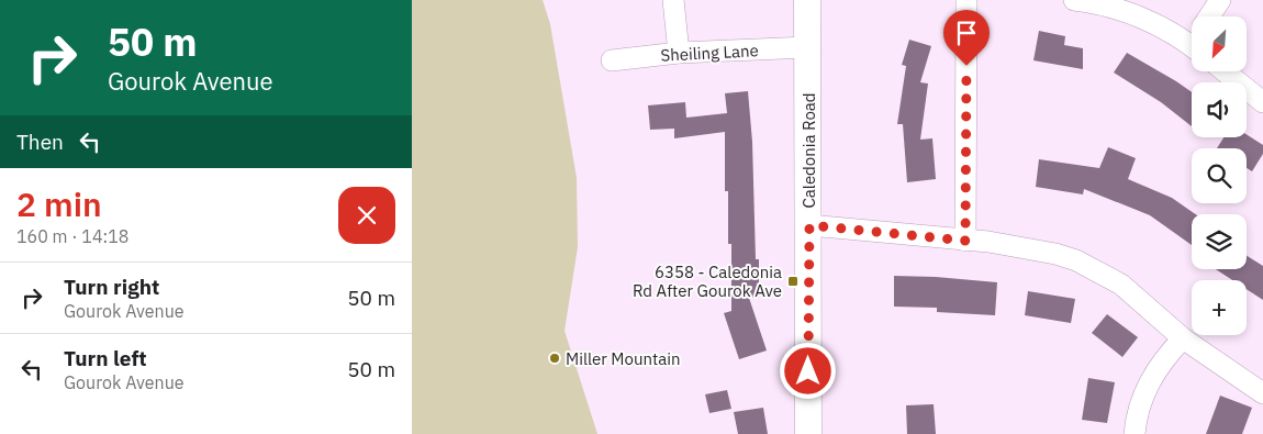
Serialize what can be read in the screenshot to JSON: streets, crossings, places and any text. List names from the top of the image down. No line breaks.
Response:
{"streets":{"street":["Sheiling Lane","Caledonia Road"]},"crossings":[["Sheiling Lane","Caledonia Road"]],"places":{"transit":["6358 - Caledonia Rd After Gourok Ave"],"other":["Miller Mountain"]},"north":"bottom left","page":{"turn":["50 m","Gourok Avenue"],"map_buttons":"+","then":"Then","heading":["2 min","160 m · 14:18"],"list":[{"name":"Turn right","note":"Gourok Avenue","value":"50 m"},{"name":"Turn left","note":"Gourok Avenue","value":"50 m"}]}}
